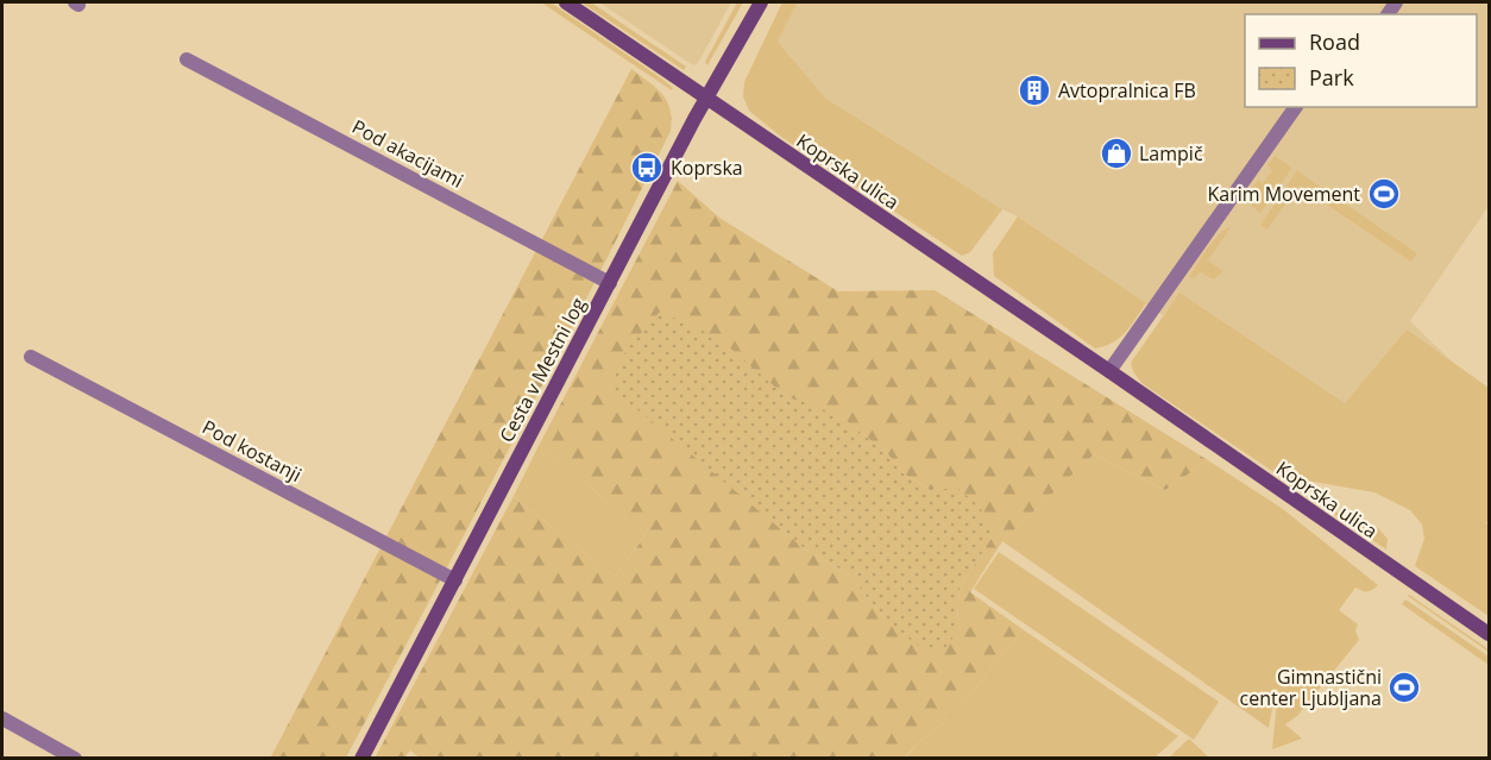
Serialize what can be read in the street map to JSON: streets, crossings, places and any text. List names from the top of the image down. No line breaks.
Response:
{"streets":{"street":["Pod akacijami","Koprska ulica","Cesta v Mestni log","Pod kostanji"]},"crossings":[["Pod akacijami","Cesta v Mestni log"],["Koprska ulica","Cesta v Mestni log"],["Cesta v Mestni log","Pod kostanji"]],"places":{"building":["Avtopralnica FB"],"shop":["Lampič"],"bus stop":["Koprska"],"sports":["Karim Movement","Gimnastični center Ljubljana"]},"legend":["Road","Park"]}
